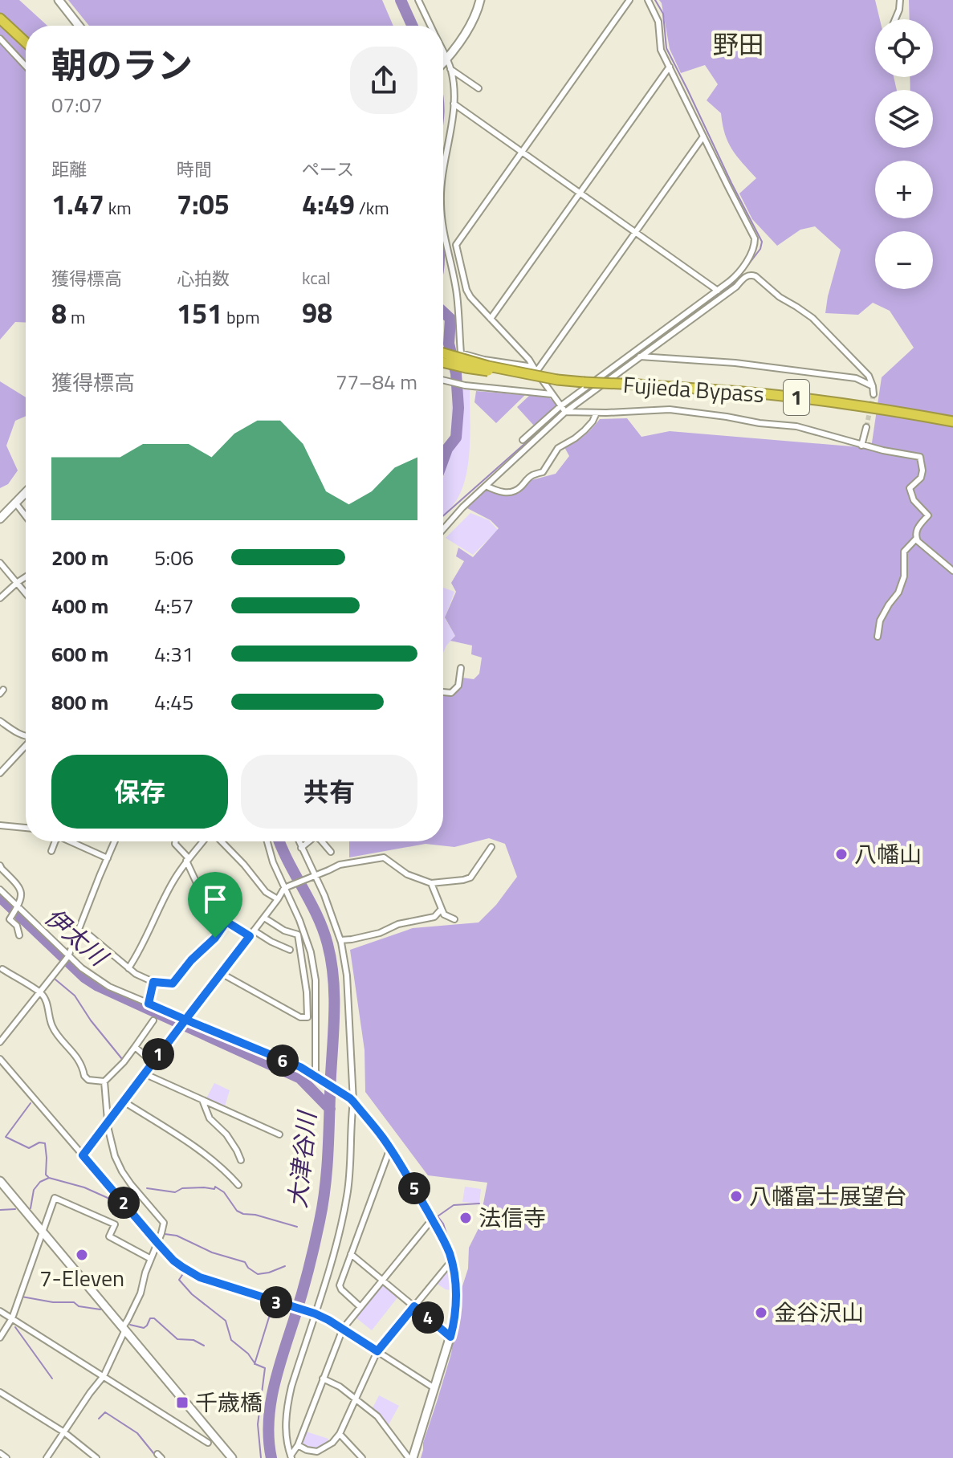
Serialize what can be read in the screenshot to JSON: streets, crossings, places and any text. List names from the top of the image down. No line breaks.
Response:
{"streets":{"highway":["Fujieda Bypass","1"]},"crossings":[["Fujieda Bypass","1"]],"districts":["野田"],"water":["伊太川","大津谷川"],"places":{"other":["八幡山","八幡富士展望台","法信寺","7-Eleven","金谷沢山"],"transit":["千歳橋"]},"page":{"map_buttons":["+","−"],"heading":["朝のラン","07:07"],"stats":[["距離","1.47 km"],["時間","7:05"],["ペース","4:49 /km"],["獲得標高","8 m"],["心拍数","151 bpm"],["kcal","98"]],"chart":["獲得標高","77–84 m"],"list":[{"name":"200 m","note":"5:06"},{"name":"400 m","note":"4:57"},{"name":"600 m","note":"4:31"},{"name":"800 m","note":"4:45"}],"buttons":["保存","共有"],"pins":["1","6","5","2","3","4"]}}
